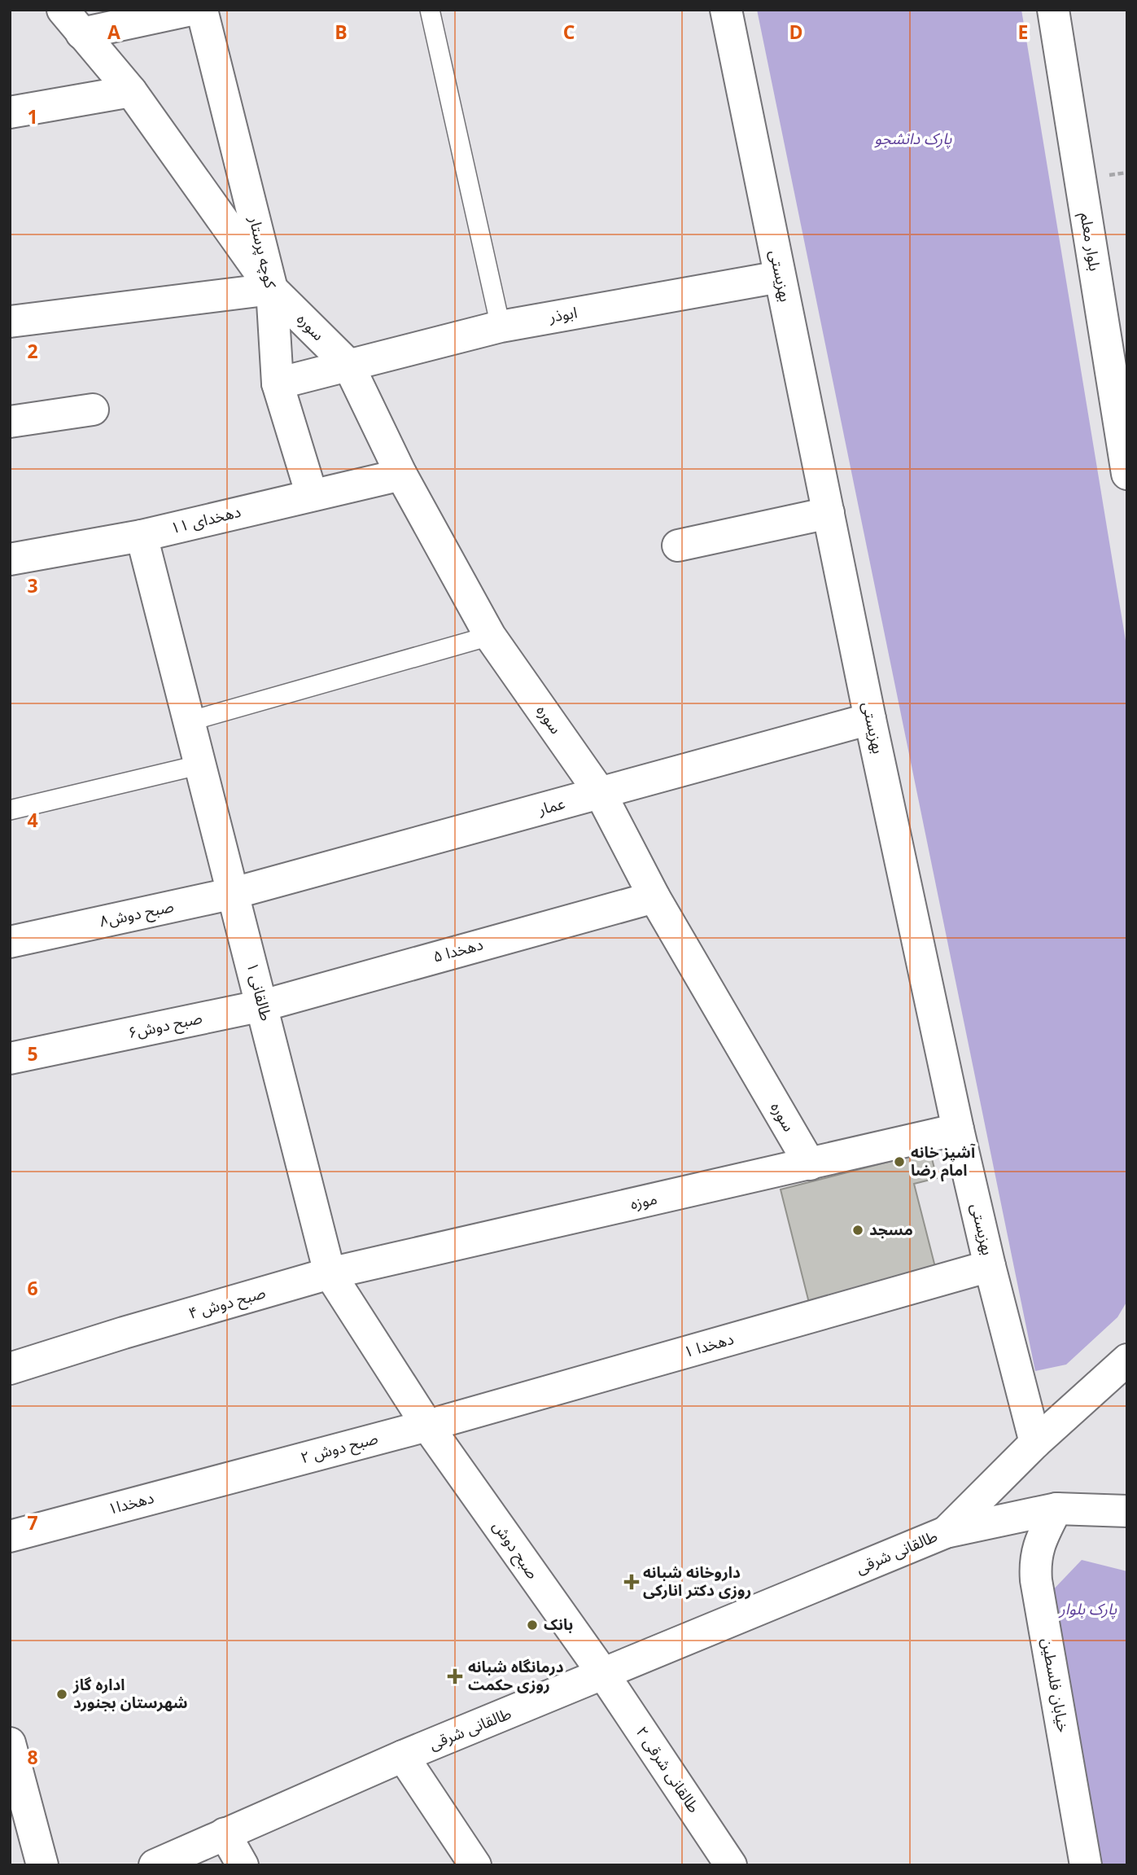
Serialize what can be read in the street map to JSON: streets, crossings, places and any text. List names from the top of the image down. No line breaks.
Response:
{"streets":{"street":["بلوار معلم","کوچه پرستار","بهزیستی","ابوذر","سوره","دهخدای ۱۱","عمار","صبح دوش۸","دهخدا ۵","طالقانی ۱","صبح دوش۶","موزه","صبح دوش ۴","دهخدا ۱","صبح دوش ۲","دهخدا۱","صبح دوش","طالقانی شرقی","خیابان فلسطین","۲ طالقانی شرقی"]},"crossings":[["کوچه پرستار","ابوذر"],["کوچه پرستار","سوره"],["کوچه پرستار","دهخدای ۱۱"],["بهزیستی","ابوذر"],["بهزیستی","عمار"],["بهزیستی","موزه"],["بهزیستی","دهخدا ۱"],["ابوذر","سوره"],["سوره","دهخدای ۱۱"],["سوره","عمار"],["سوره","دهخدا ۵"],["سوره","موزه"],["دهخدای ۱۱","طالقانی ۱"],["عمار","صبح دوش۸"],["عمار","طالقانی ۱"],["صبح دوش۸","طالقانی ۱"],["دهخدا ۵","طالقانی ۱"],["دهخدا ۵","صبح دوش۶"],["طالقانی ۱","صبح دوش۶"],["طالقانی ۱","موزه"],["طالقانی ۱","صبح دوش ۴"],["طالقانی ۱","دهخدا ۱"],["طالقانی ۱","صبح دوش ۲"],["طالقانی ۱","صبح دوش"],["موزه","صبح دوش ۴"],["دهخدا ۱","صبح دوش ۲"],["دهخدا ۱","صبح دوش"],["صبح دوش ۲","دهخدا۱"],["صبح دوش ۲","صبح دوش"],["صبح دوش","طالقانی شرقی"],["صبح دوش","۲ طالقانی شرقی"],["طالقانی شرقی","۲ طالقانی شرقی"]],"parks":["پارک دانشجو","پارک بلوار"],"places":{"other":["آشپز خانه امام رضا","مسجد","بانک","اداره گاز شهرستان بجنورد"],"health":["داروخانه شبانه روزی دکتر انارکی","درمانگاه شبانه روزی حکمت"]},"grid":{"columns":["A","B","C","D","E"],"rows":["1","2","3","4","5","6","7","8"]}}
